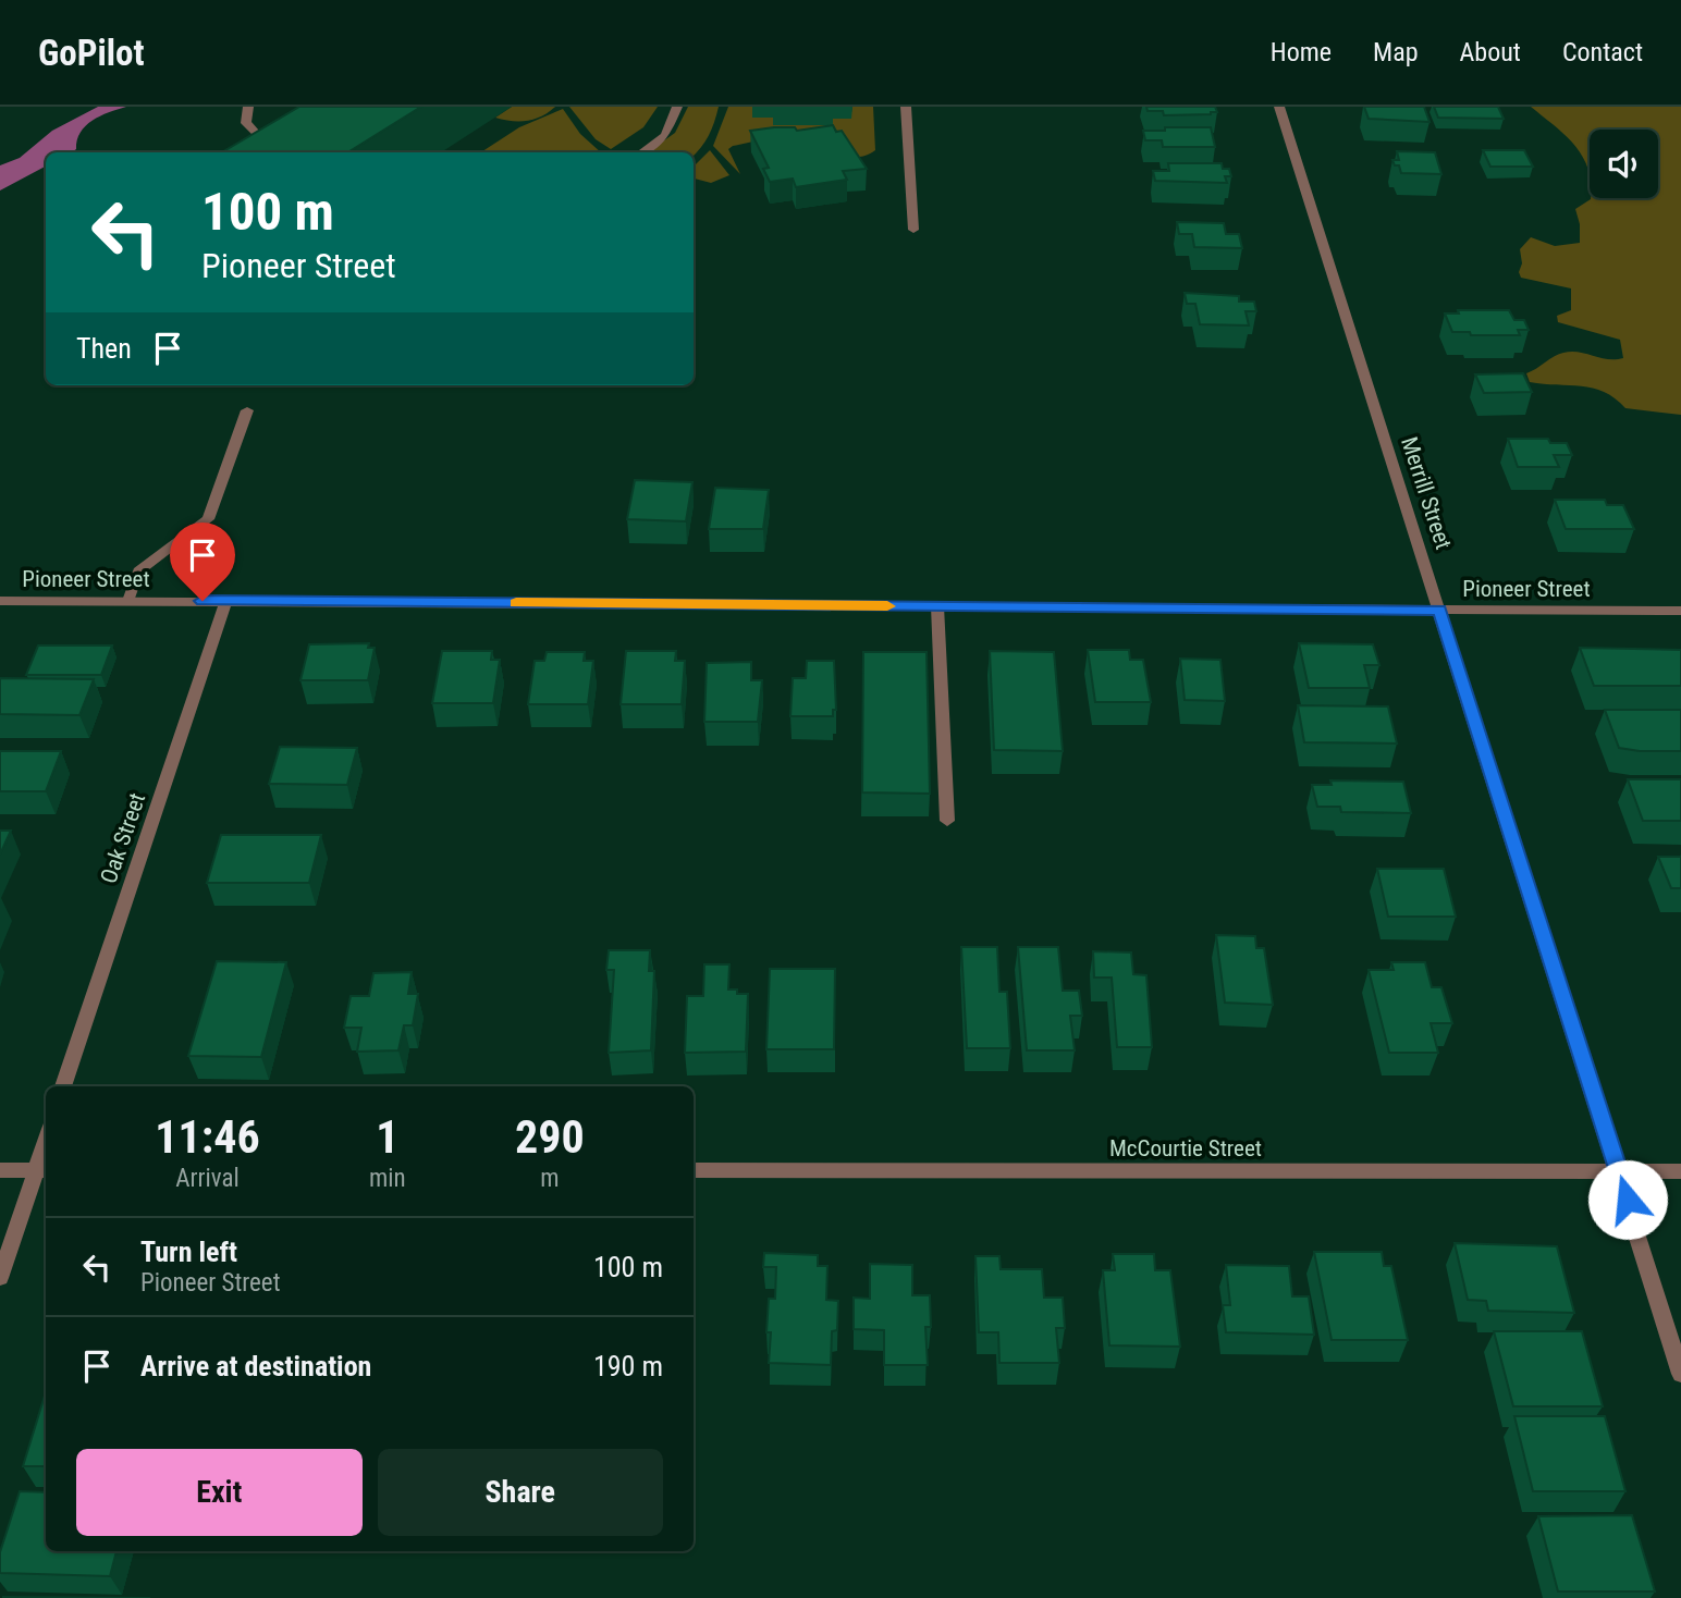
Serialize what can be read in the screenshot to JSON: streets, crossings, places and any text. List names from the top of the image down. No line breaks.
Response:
{"streets":{"street":["Merrill Street","Pioneer Street","Oak Street","McCourtie Street"]},"crossings":[["Merrill Street","Pioneer Street"],["Merrill Street","McCourtie Street"],["Pioneer Street","Oak Street"]],"page":{"header":"GoPilot","nav":["Home","Map","About","Contact"],"turn":["100 m","Pioneer Street"],"then":"Then","eta":["11:46","Arrival","1","min","290","m"],"list":[{"name":"Turn left","note":"Pioneer Street","value":"100 m"},{"name":"Arrive at destination","value":"190 m"}],"buttons":["Exit","Share"]}}
